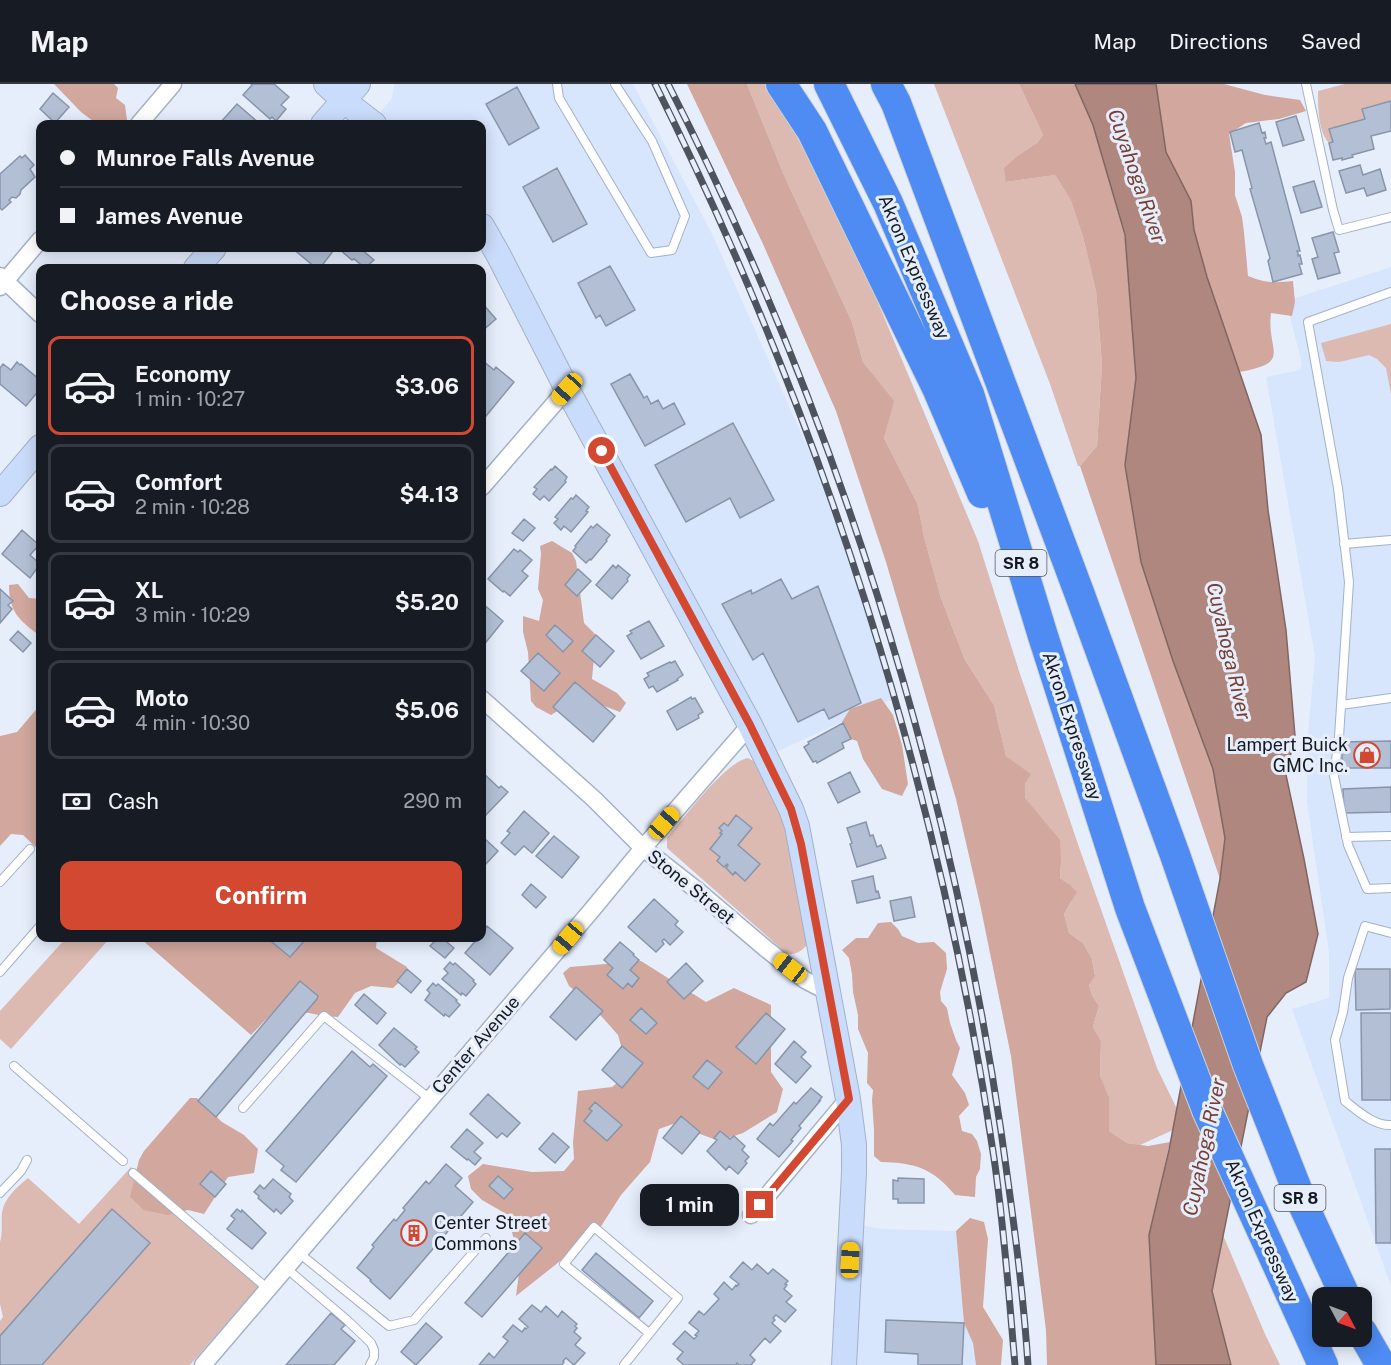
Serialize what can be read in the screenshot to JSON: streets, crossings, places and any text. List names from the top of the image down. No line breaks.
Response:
{"streets":{"highway":["Akron Expressway","SR 8"],"street":["Stone Street","Center Avenue"]},"crossings":[["Stone Street","Center Avenue"]],"water":["Cuyahoga River"],"places":{"shop":["Lampert Buick GMC Inc."],"building":["Center Street Commons"]},"north":"bottom right","page":{"header":"Map","nav":["Map","Directions","Saved"],"banner":["Munroe Falls Avenue","James Avenue"],"heading":"Choose a ride","list":[{"name":"Economy","note":"1 min · 10:27","value":"$3.06"},{"name":"Comfort","note":"2 min · 10:28","value":"$4.13"},{"name":"XL","note":"3 min · 10:29","value":"$5.20"},{"name":"Moto","note":"4 min · 10:30","value":"$5.06"}],"pay":["Cash","290 m"],"buttons":"Confirm","bubble":"1 min"}}
